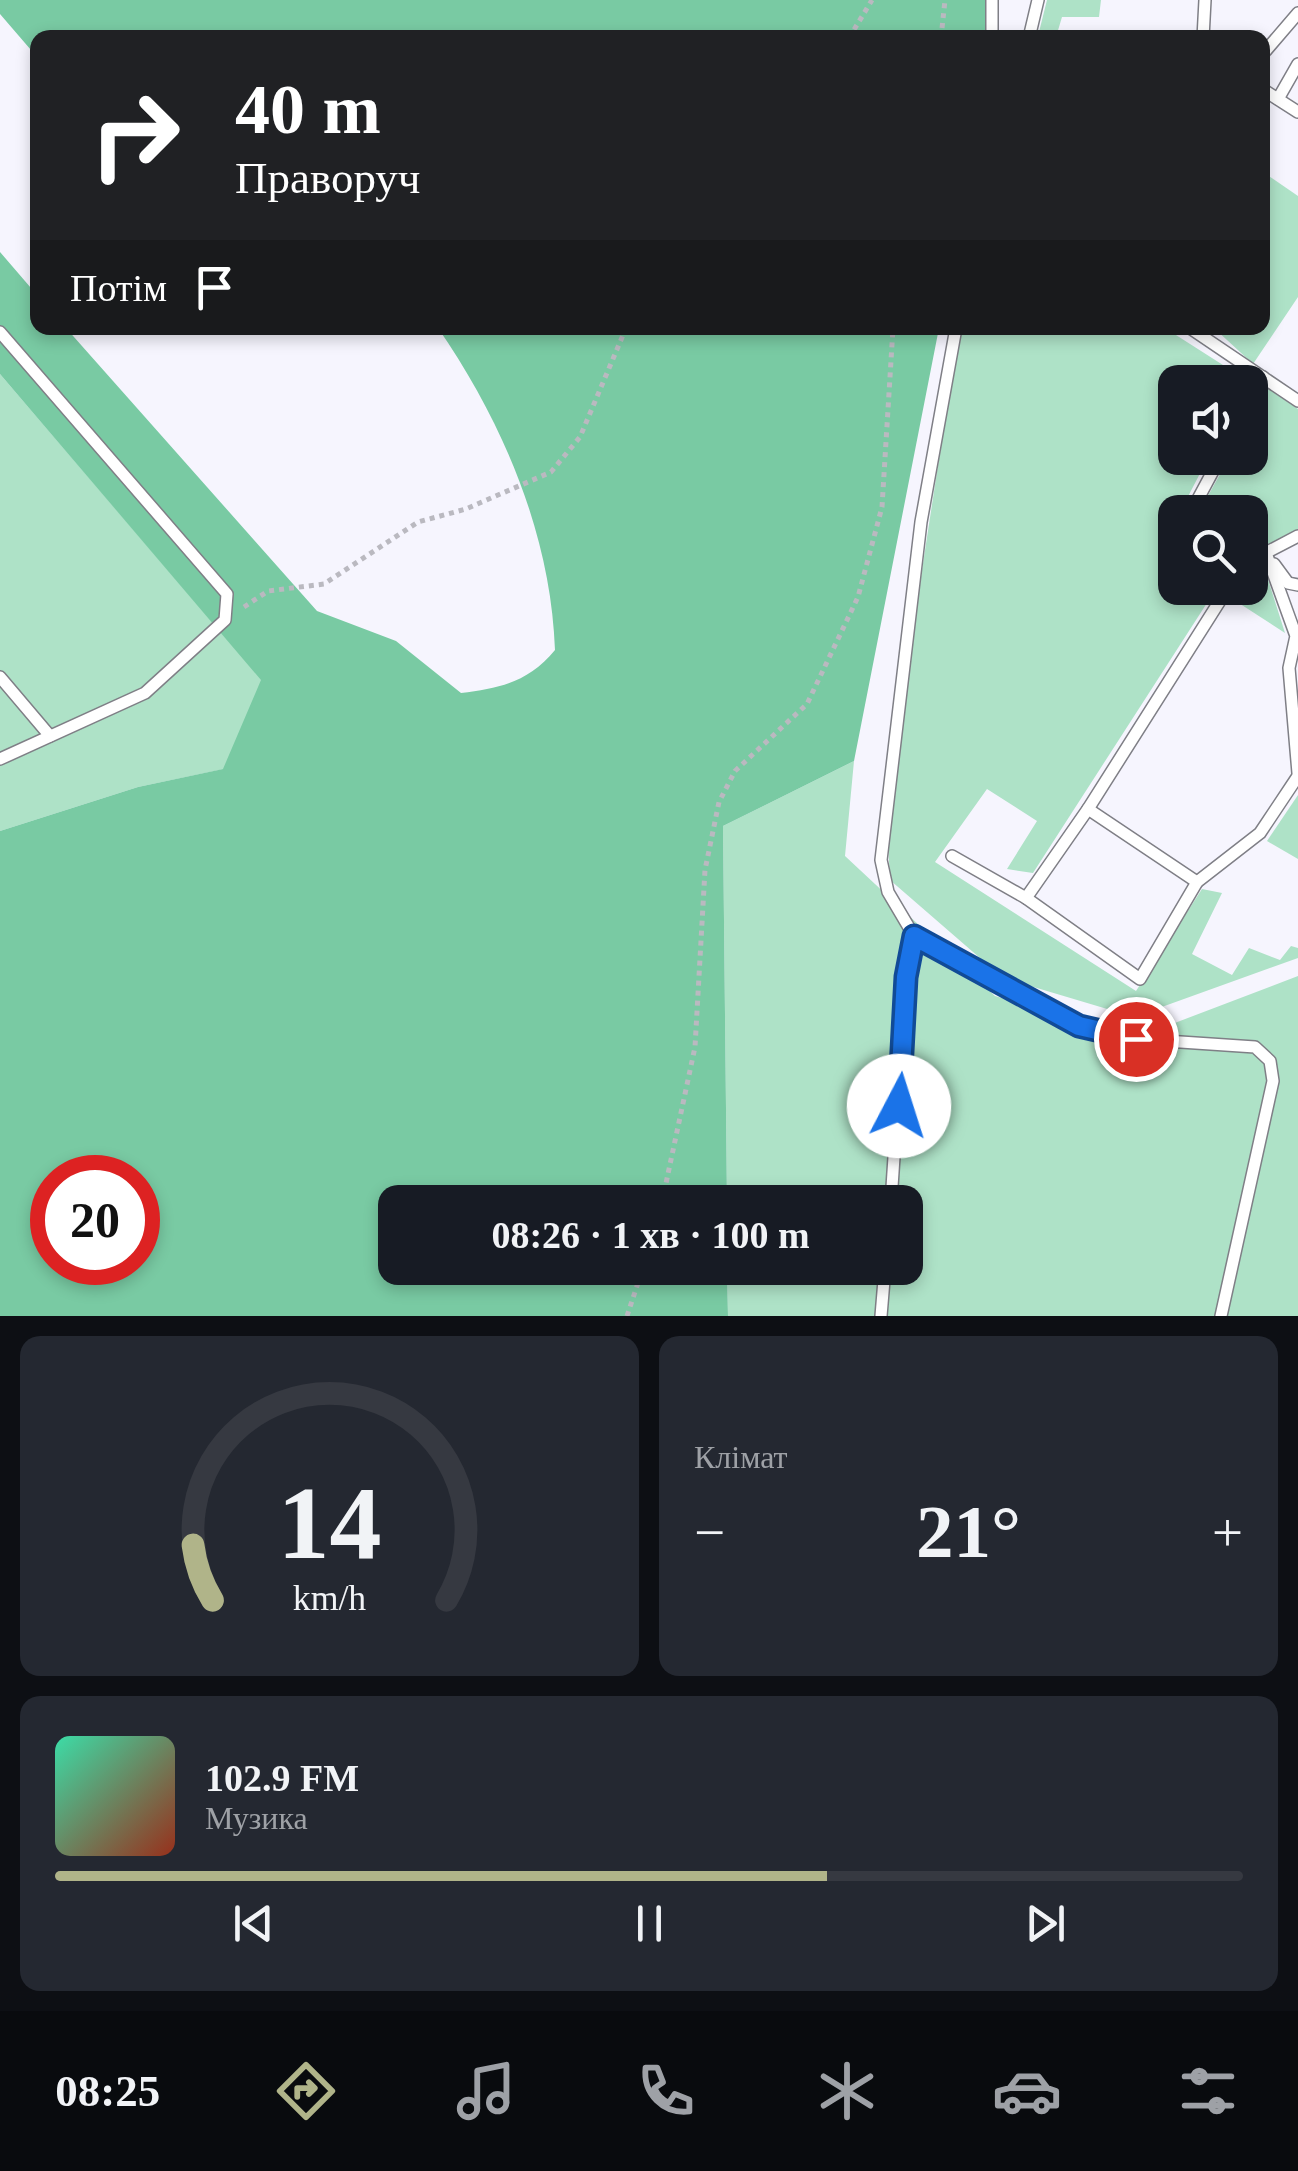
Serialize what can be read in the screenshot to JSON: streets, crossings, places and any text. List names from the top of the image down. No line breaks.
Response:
{"page":{"turn":["40 m","Праворуч"],"then":"Потім","limit":"20","trip":"08:26 · 1 хв · 100 m","tile":"Клімат","heat":["−","21°","+"],"song":["102.9 FM","Музика"],"tabs":"08:25","gauge":["14","km/h"]}}
